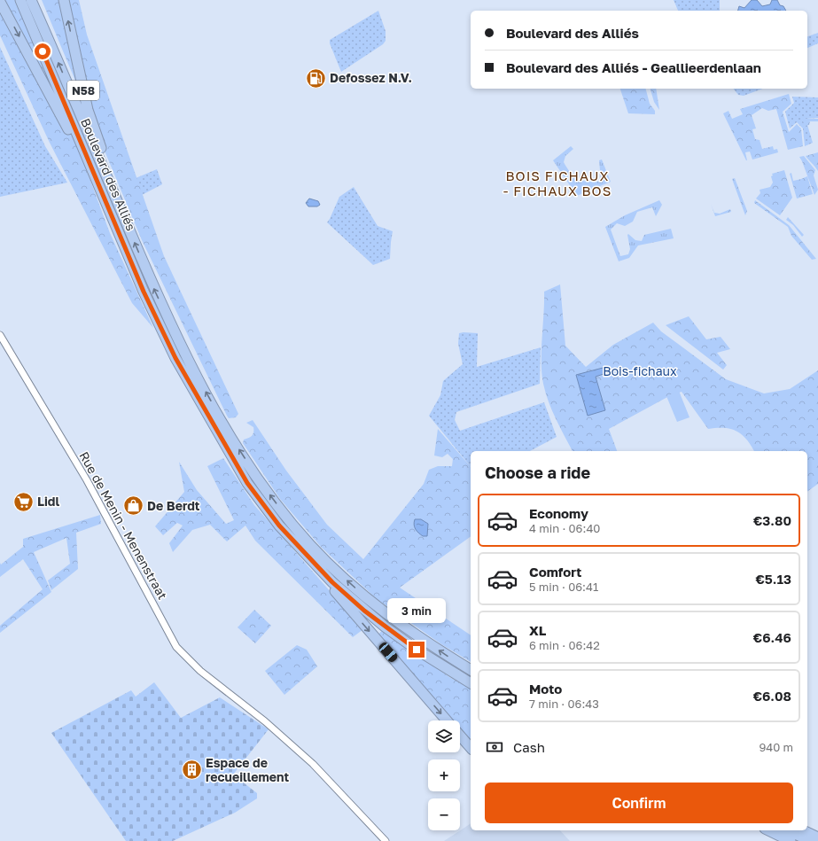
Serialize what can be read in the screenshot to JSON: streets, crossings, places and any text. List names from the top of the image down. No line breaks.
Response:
{"streets":{"highway":["N58","Boulevard des Alliés"],"street":["Rue de Menin - Menenstraat"]},"crossings":[["N58","Boulevard des Alliés"]],"districts":["BOIS FICHAUX - FICHAUX BOS"],"parks":["Bois-fichaux"],"places":{"fuel station":["Defossez N.V."],"supermarket":["Lidl"],"shop":["De Berdt"],"building":["Espace de recueillement"]},"page":{"banner":["Boulevard des Alliés","Boulevard des Alliés - Geallieerdenlaan"],"heading":"Choose a ride","list":[{"name":"Economy","note":"4 min · 06:40","value":"€3.80"},{"name":"Comfort","note":"5 min · 06:41","value":"€5.13"},{"name":"XL","note":"6 min · 06:42","value":"€6.46"},{"name":"Moto","note":"7 min · 06:43","value":"€6.08"}],"bubble":"3 min","map_buttons":["+","−"],"pay":["Cash","940 m"],"buttons":"Confirm"}}
